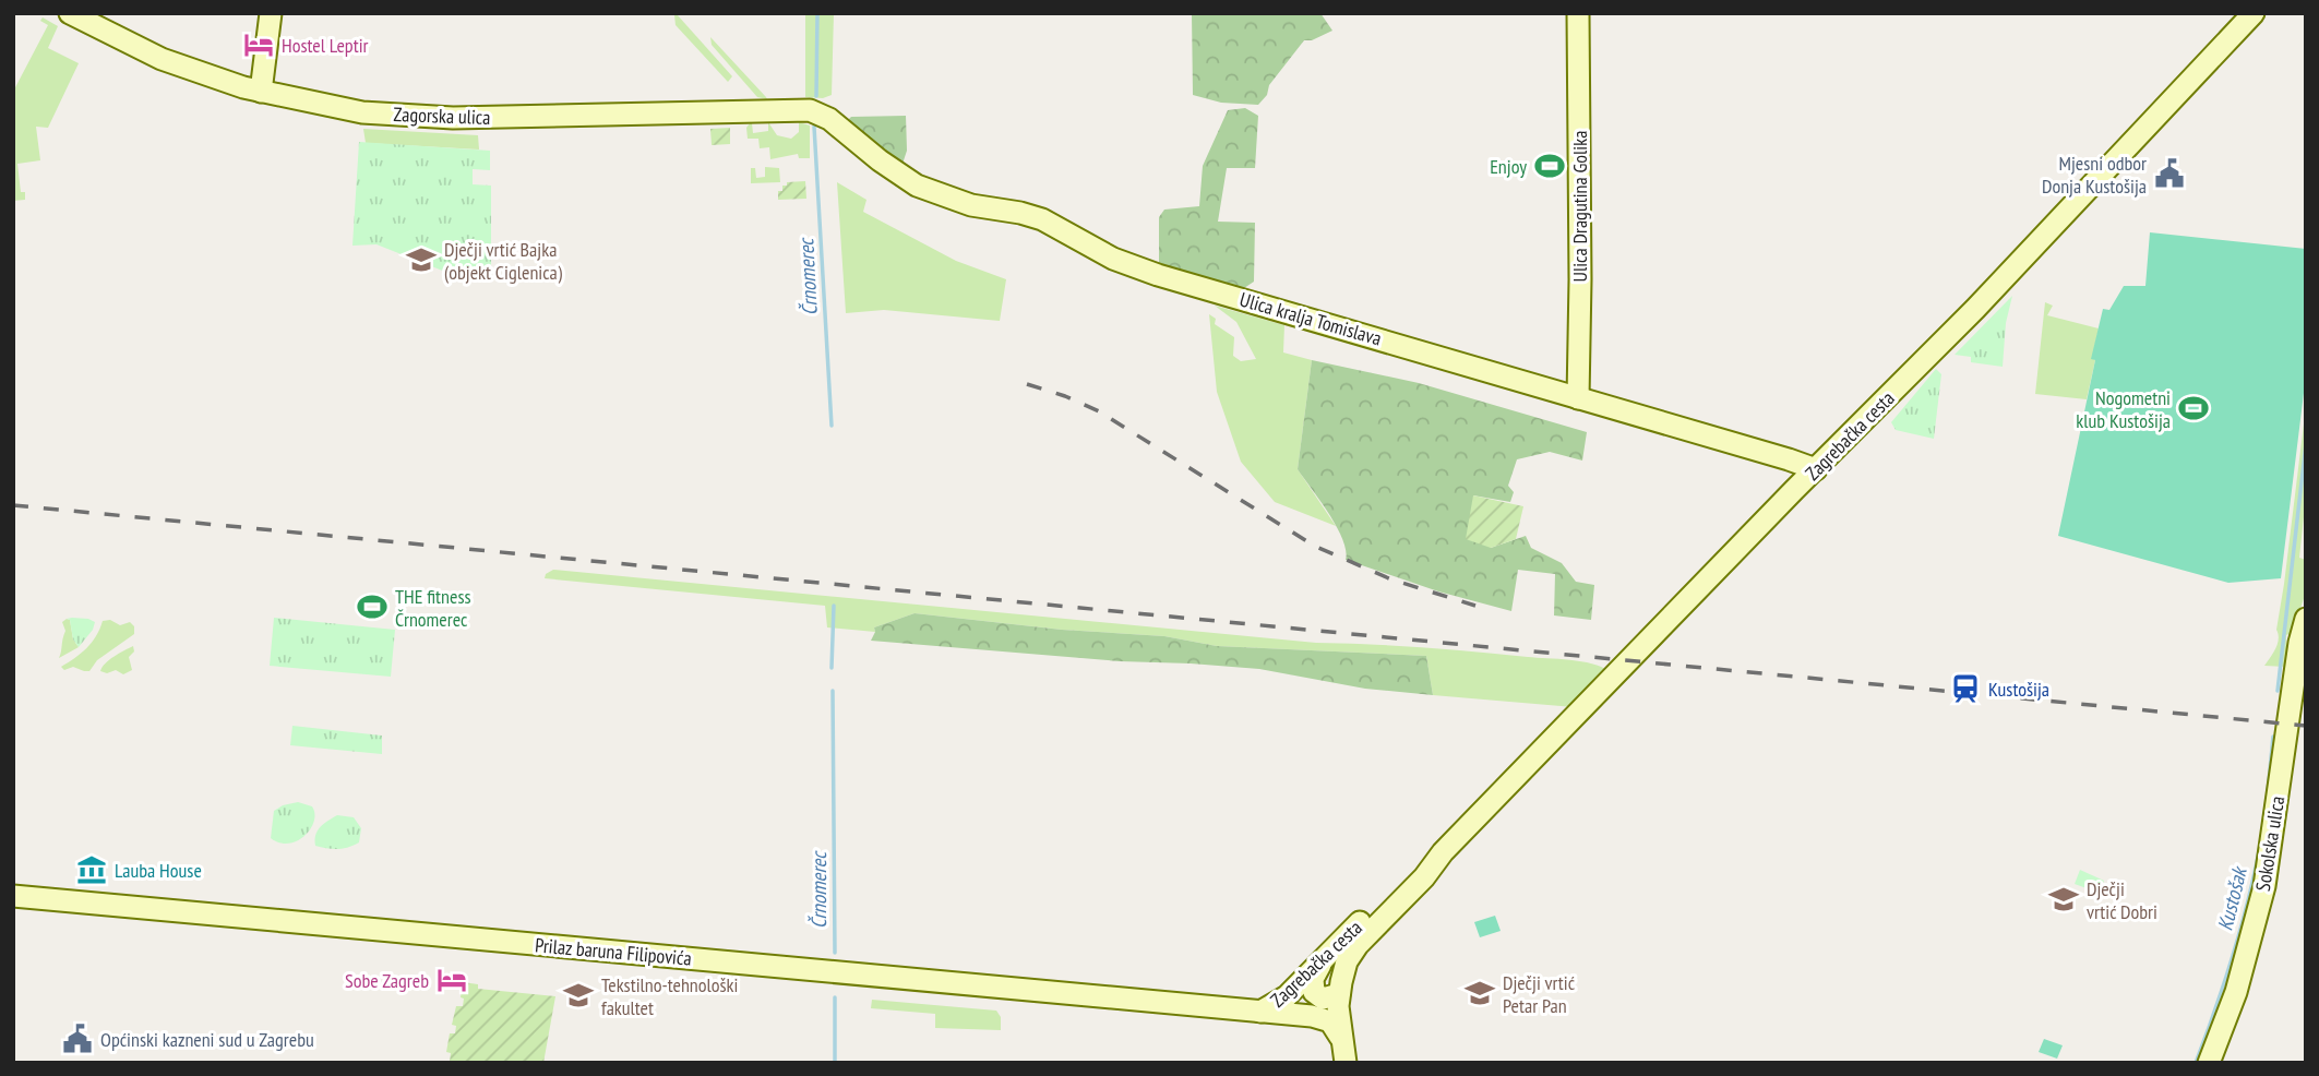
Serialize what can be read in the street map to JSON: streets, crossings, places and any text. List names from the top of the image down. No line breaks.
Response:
{"streets":{"street":["Zagorska ulica","Ulica Dragutina Golika","Ulica kralja Tomislava","Zagrebačka cesta","Sokolska ulica","Prilaz baruna Filipovića"]},"crossings":[["Zagorska ulica","Ulica kralja Tomislava"],["Ulica Dragutina Golika","Ulica kralja Tomislava"],["Ulica kralja Tomislava","Zagrebačka cesta"],["Zagrebačka cesta","Prilaz baruna Filipovića"]],"water":["Črnomerec","Kustošak"],"places":{"hotel":["Hostel Leptir","Sobe Zagreb"],"sports":["Enjoy","Nogometni klub Kustošija","THE fitness Črnomerec"],"public building":["Mjesni odbor Donja Kustošija","Općinski kazneni sud u Zagrebu"],"school or university":["Dječji vrtić Bajka (objekt Ciglenica)","Dječji vrtić Dobri","Dječji vrtić Petar Pan","Tekstilno-tehnološki fakultet"],"station":["Kustošija"],"museum":["Lauba House"]}}
